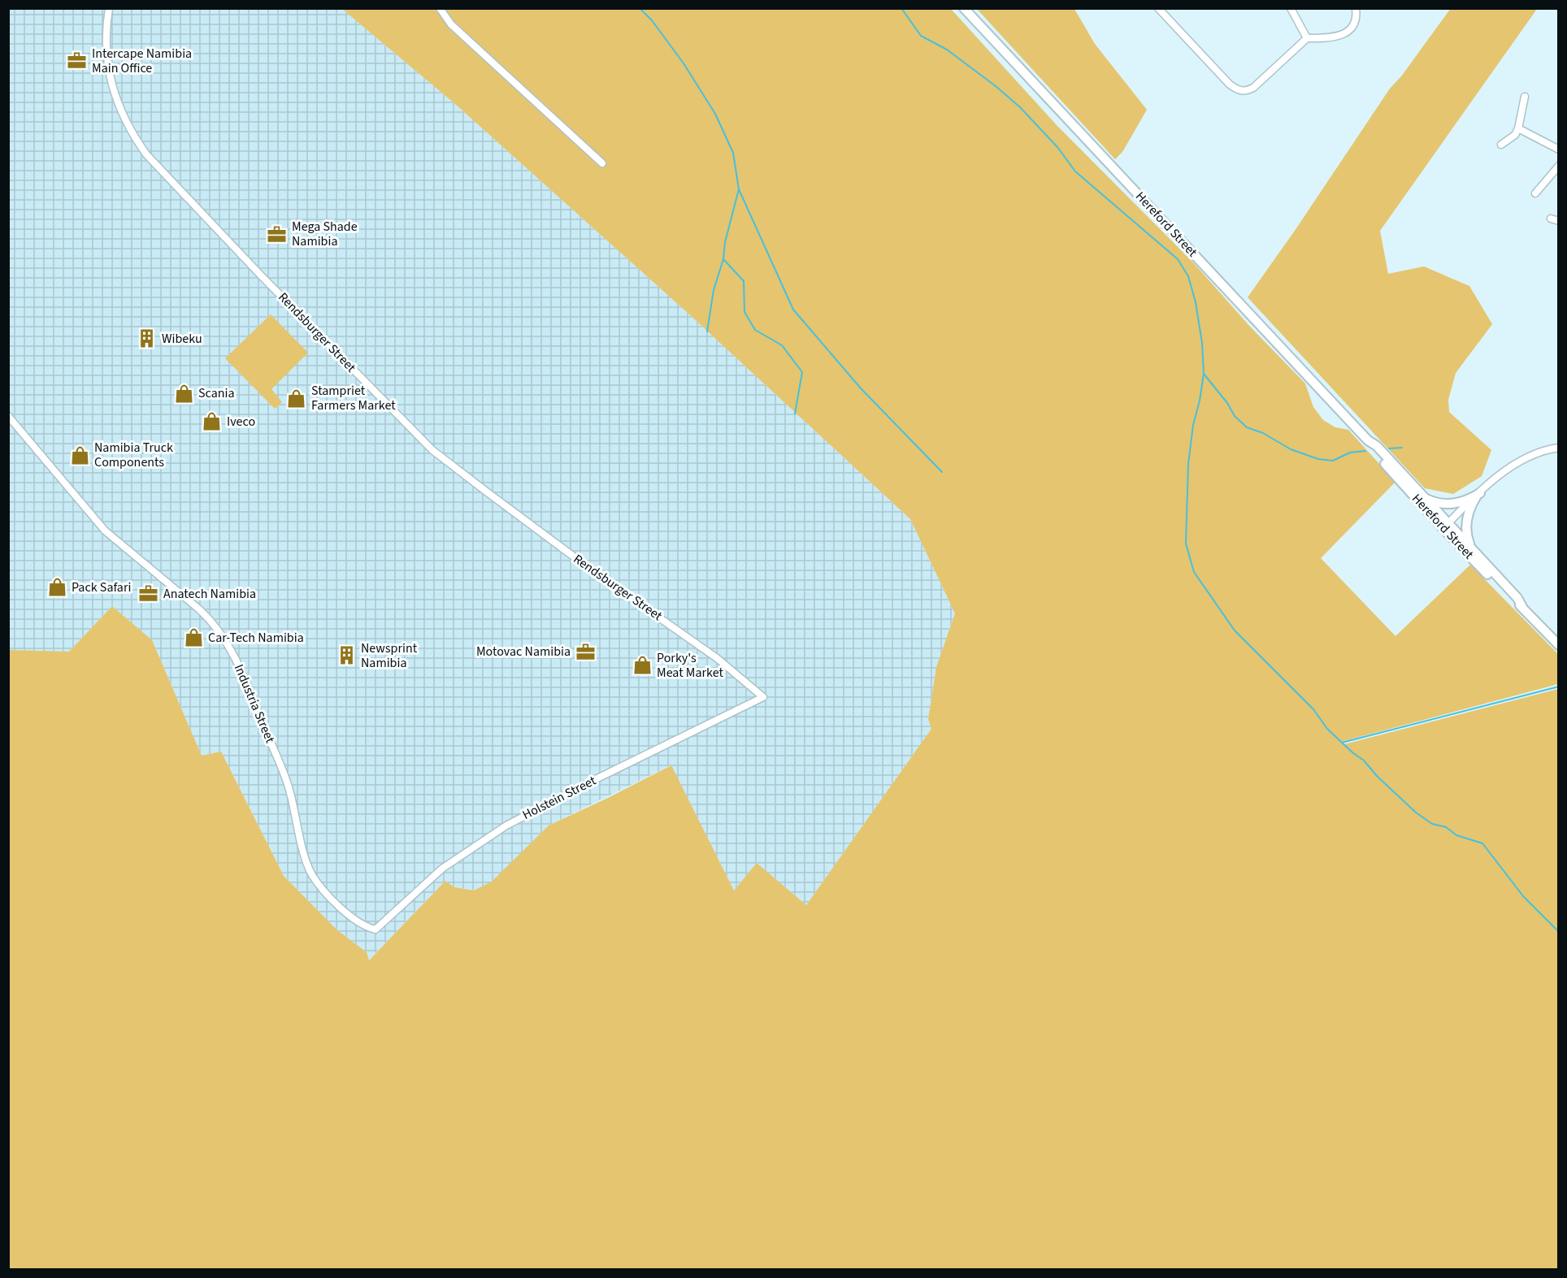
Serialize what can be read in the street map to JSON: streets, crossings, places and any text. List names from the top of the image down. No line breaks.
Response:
{"streets":{"main road":["Hereford Street"],"street":["Rendsburger Street","Industria Street","Holstein Street"]},"crossings":[["Rendsburger Street","Holstein Street"],["Industria Street","Holstein Street"]],"places":{"office":["Intercape Namibia Main Office","Mega Shade Namibia","Anatech Namibia","Motovac Namibia"],"building":["Wibeku","Newsprint Namibia"],"shop":["Scania","Stampriet Farmers Market","Iveco","Namibia Truck Components","Pack Safari","Car-Tech Namibia","Porky's Meat Market"]}}
